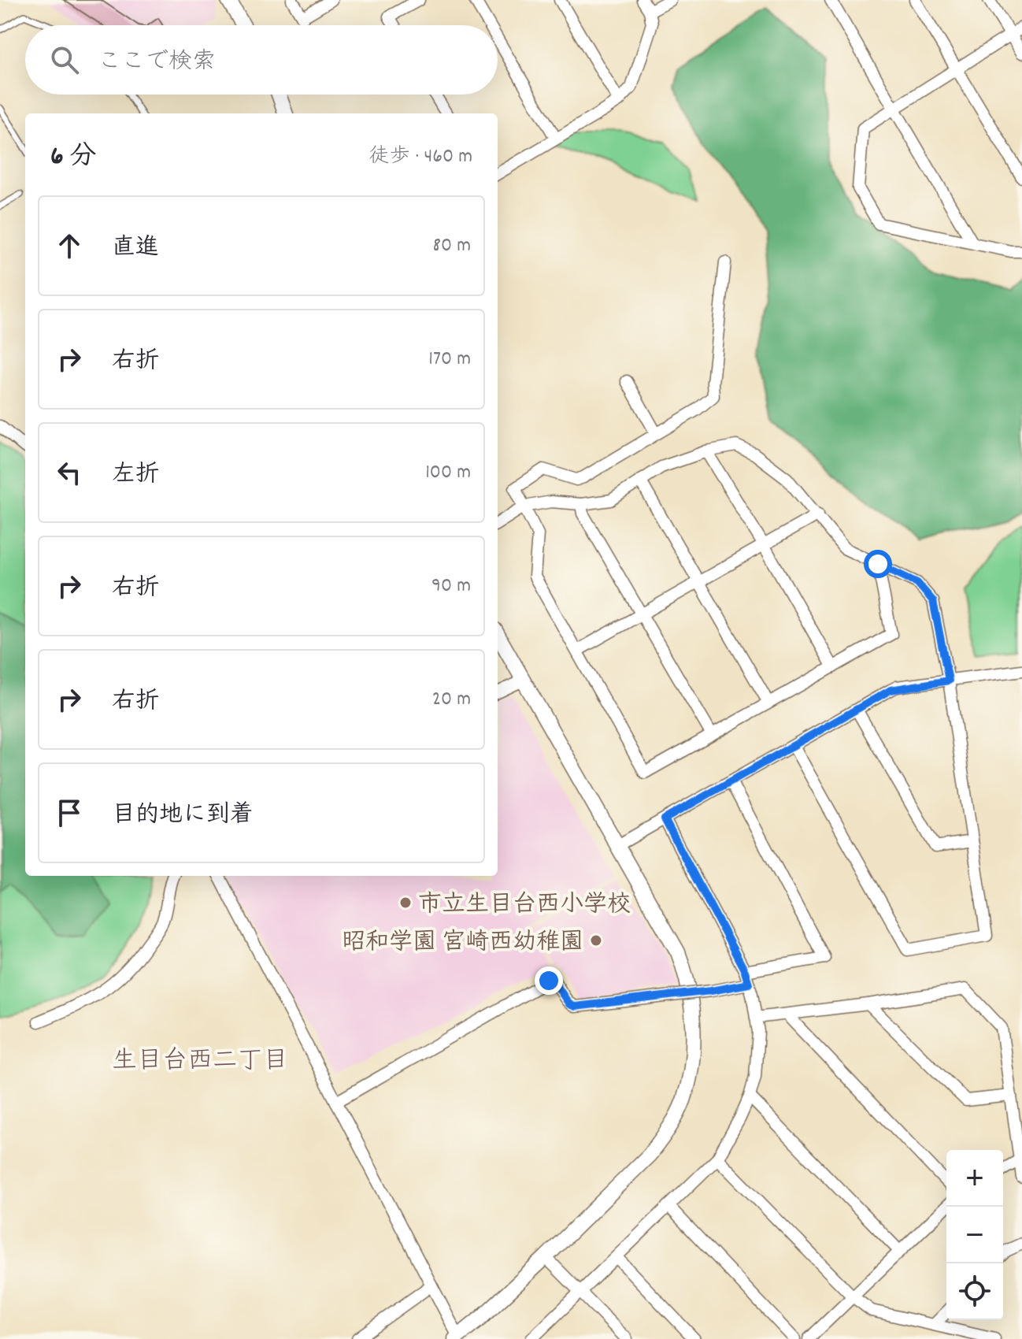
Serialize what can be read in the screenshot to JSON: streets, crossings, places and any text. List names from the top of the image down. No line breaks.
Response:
{"districts":["生目台西二丁目"],"places":["市立生目台西小学校","昭和学園 宮崎西幼稚園"],"page":{"search":"ここで検索","heading":["6 分","徒歩 · 460 m"],"list":[["直進","80 m"],["右折","170 m"],["左折","100 m"],["右折","90 m"],["右折","20 m"],"目的地に到着"],"map_buttons":["+","−"]}}
